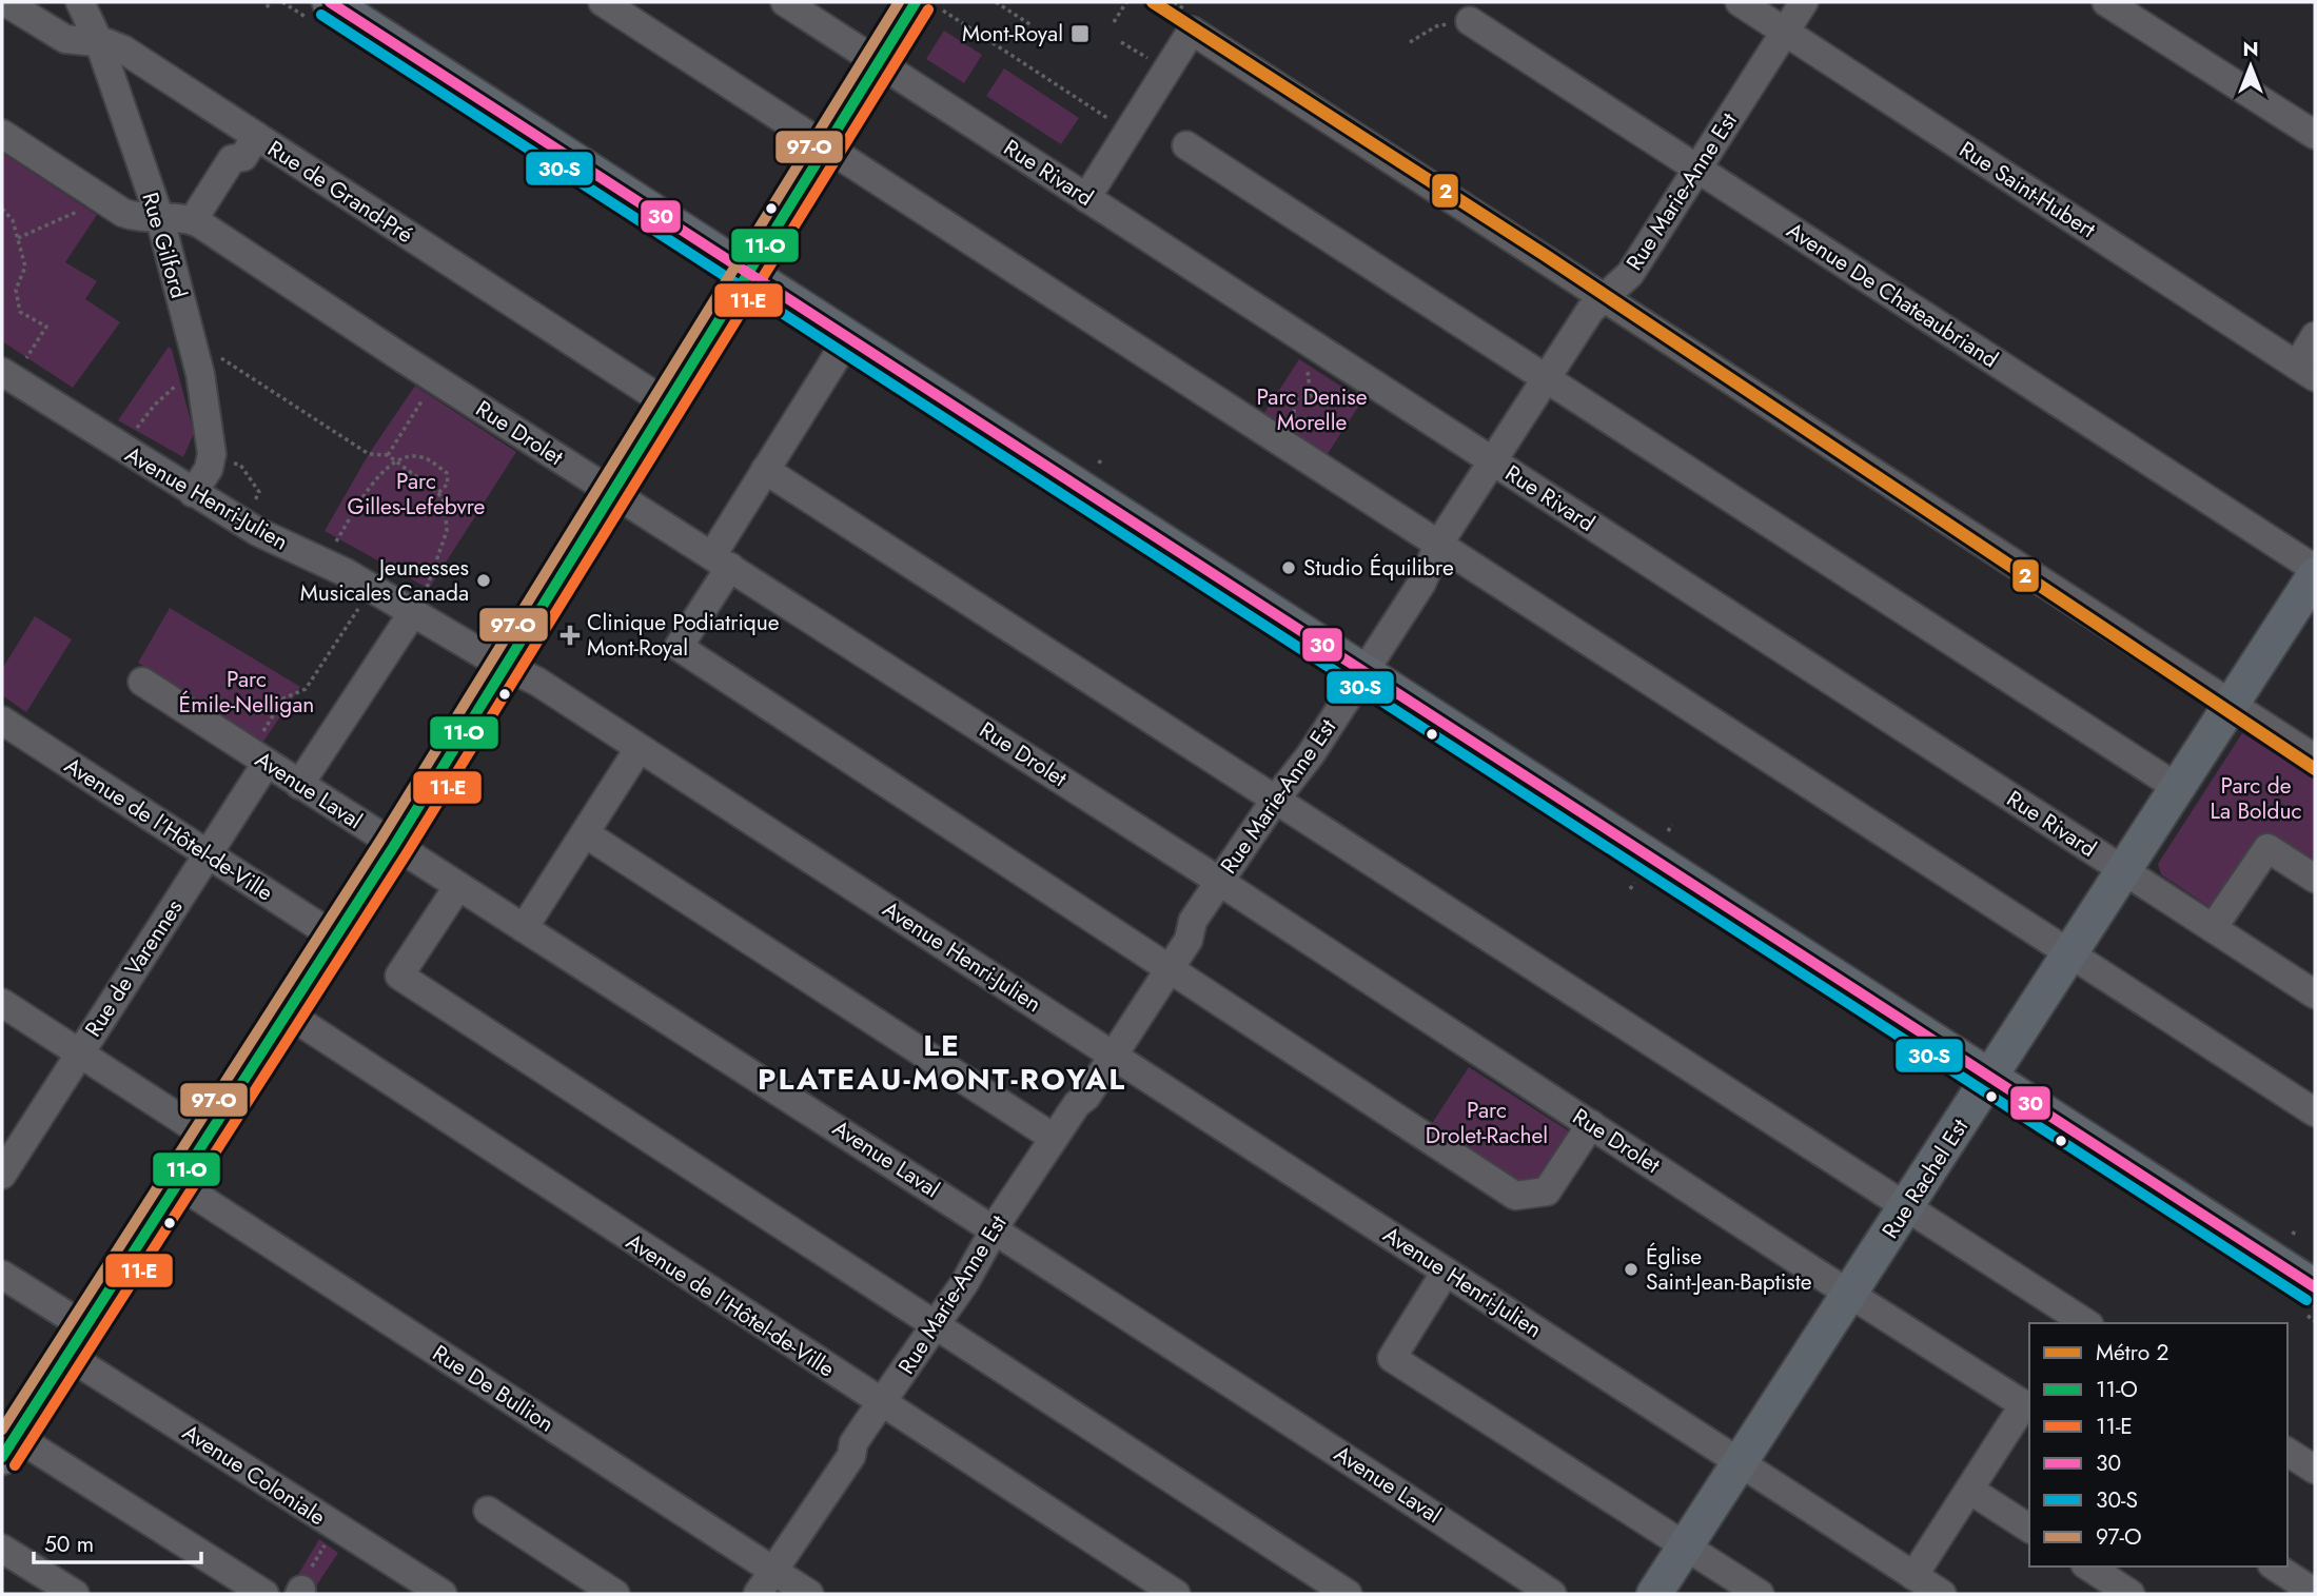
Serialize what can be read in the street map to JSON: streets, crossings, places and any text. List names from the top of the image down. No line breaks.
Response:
{"streets":{"main road":["Rue Rachel Est"],"street":["Rue Rivard","Rue Saint-Hubert","Rue de Grand-Pré","Rue Marie-Anne Est","Rue Gilford","Avenue De Chateaubriand","Rue Drolet","Avenue Henri-Julien","Avenue Laval","Avenue de l'Hôtel-de-Ville","Rue de Varennes","Rue De Bullion","Avenue Coloniale"]},"crossings":[["Rue Rivard","Rue Marie-Anne Est"],["Rue Rivard","Rue Rachel Est"],["Rue Saint-Hubert","Rue Marie-Anne Est"],["Rue de Grand-Pré","Rue Gilford"],["Rue Marie-Anne Est","Avenue De Chateaubriand"],["Rue Marie-Anne Est","Rue Drolet"],["Rue Marie-Anne Est","Avenue Henri-Julien"],["Rue Marie-Anne Est","Avenue Laval"],["Rue Marie-Anne Est","Avenue de l'Hôtel-de-Ville"],["Rue Marie-Anne Est","Rue De Bullion"],["Rue Gilford","Avenue Henri-Julien"],["Rue Drolet","Rue Rachel Est"],["Avenue Henri-Julien","Rue Rachel Est"],["Avenue Laval","Rue de Varennes"],["Avenue de l'Hôtel-de-Ville","Rue de Varennes"]],"districts":["LE PLATEAU-MONT-ROYAL"],"parks":["Parc Denise Morelle","Parc Gilles-Lefebvre","Parc Émile-Nelligan","Parc de La Bolduc","Parc Drolet-Rachel"],"places":{"transit":["Mont-Royal"],"other":["Studio Équilibre","Jeunesses Musicales Canada","Église Saint-Jean-Baptiste"],"health":["Clinique Podiatrique Mont-Royal"]},"lines":["metro line 2","transit line 11-O","transit line 30","transit line 97-O","transit line 11-E","transit line 30-S"],"legend":["Métro 2","11-O","11-E","30","30-S","97-O"],"scale_bar":"50 m","north":"top"}
